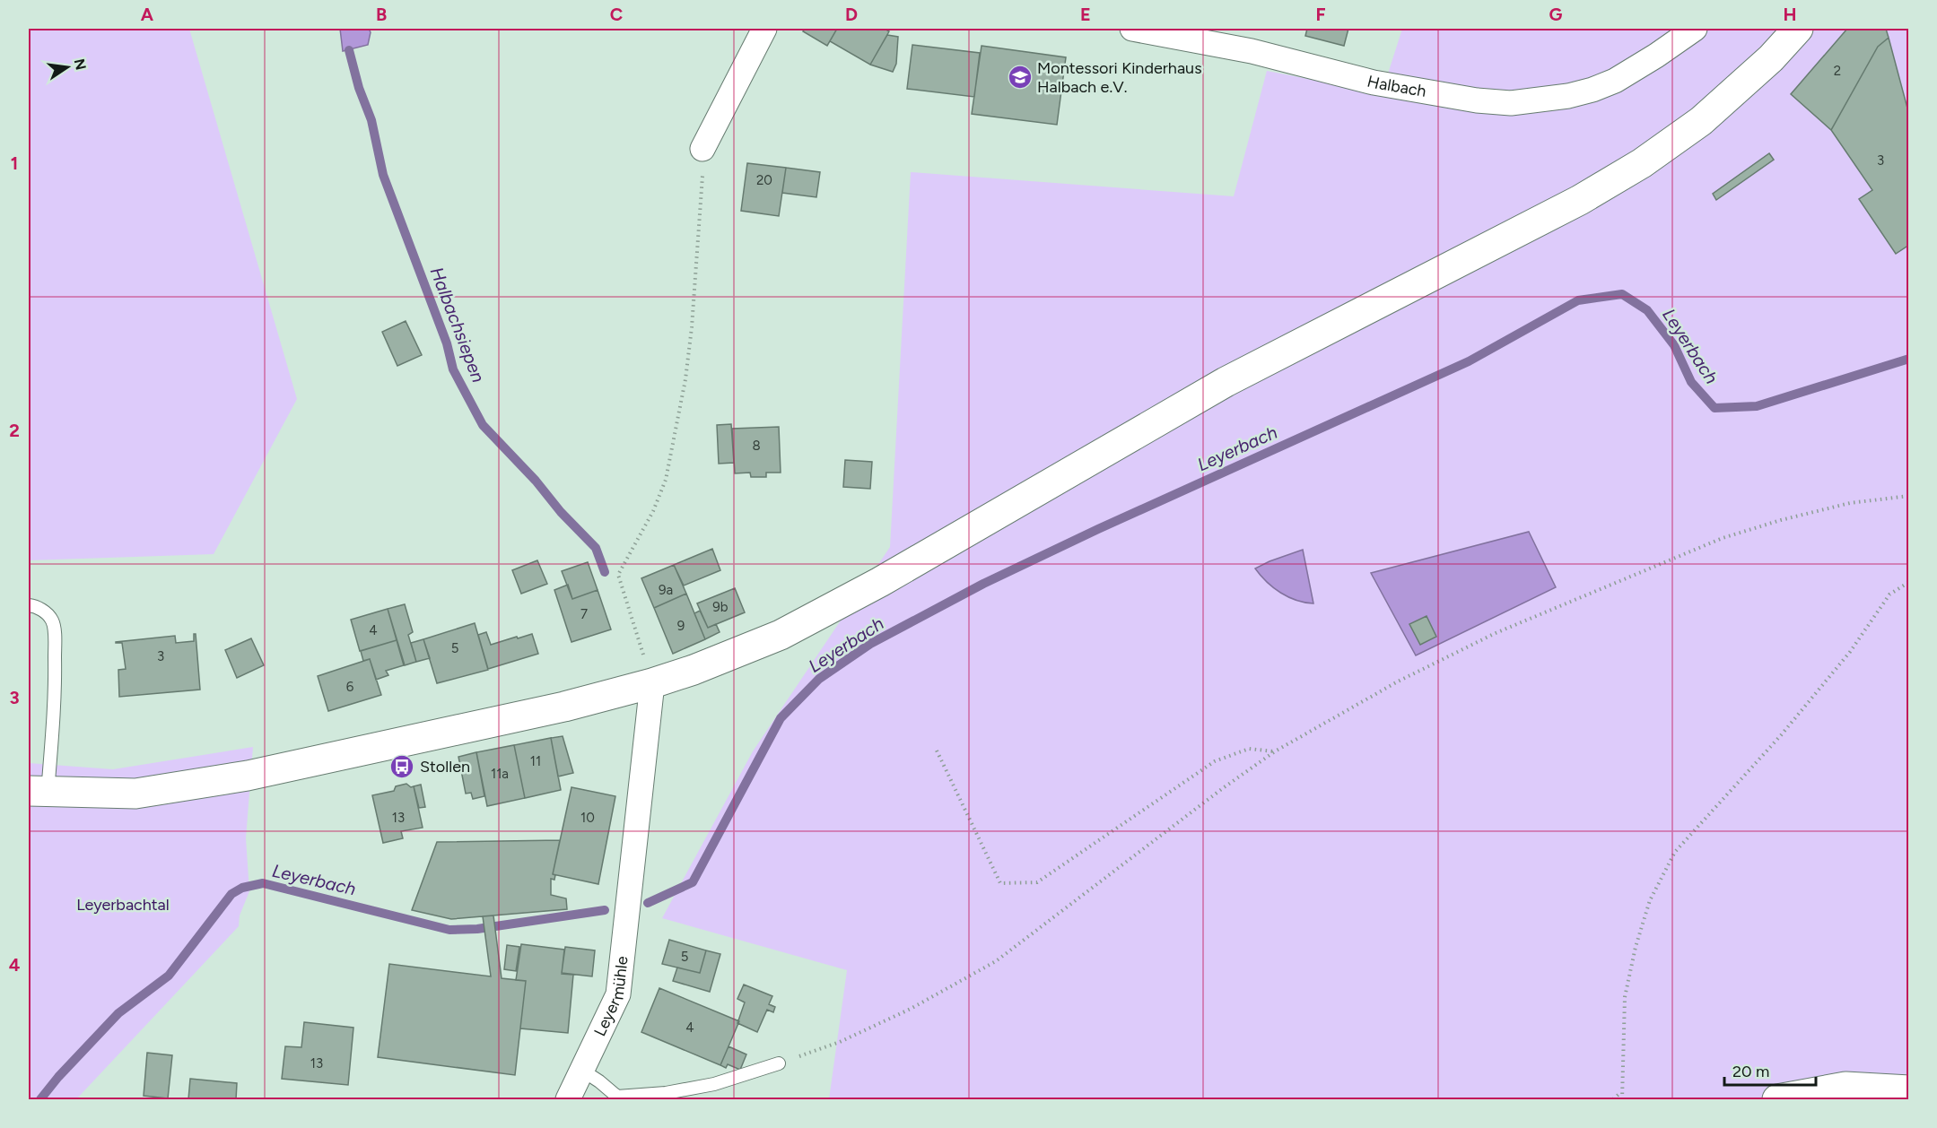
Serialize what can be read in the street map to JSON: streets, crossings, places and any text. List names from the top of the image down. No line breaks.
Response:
{"streets":{"street":["Halbach","Leyermühle"]},"water":["Halbachsiepen","Leyerbach"],"parks":["Leyerbachtal"],"places":{"school or university":["Montessori Kinderhaus Halbach e.V."],"bus stop":["Stollen"]},"house_numbers":["2","3","20","8","9a","9b","7","9","4","5","3","6","11","11a","13","10","5","4","13"],"scale_bar":"20 m","north":"right","grid":{"columns":["A","B","C","D","E","F","G","H"],"rows":["1","2","3","4"]}}
